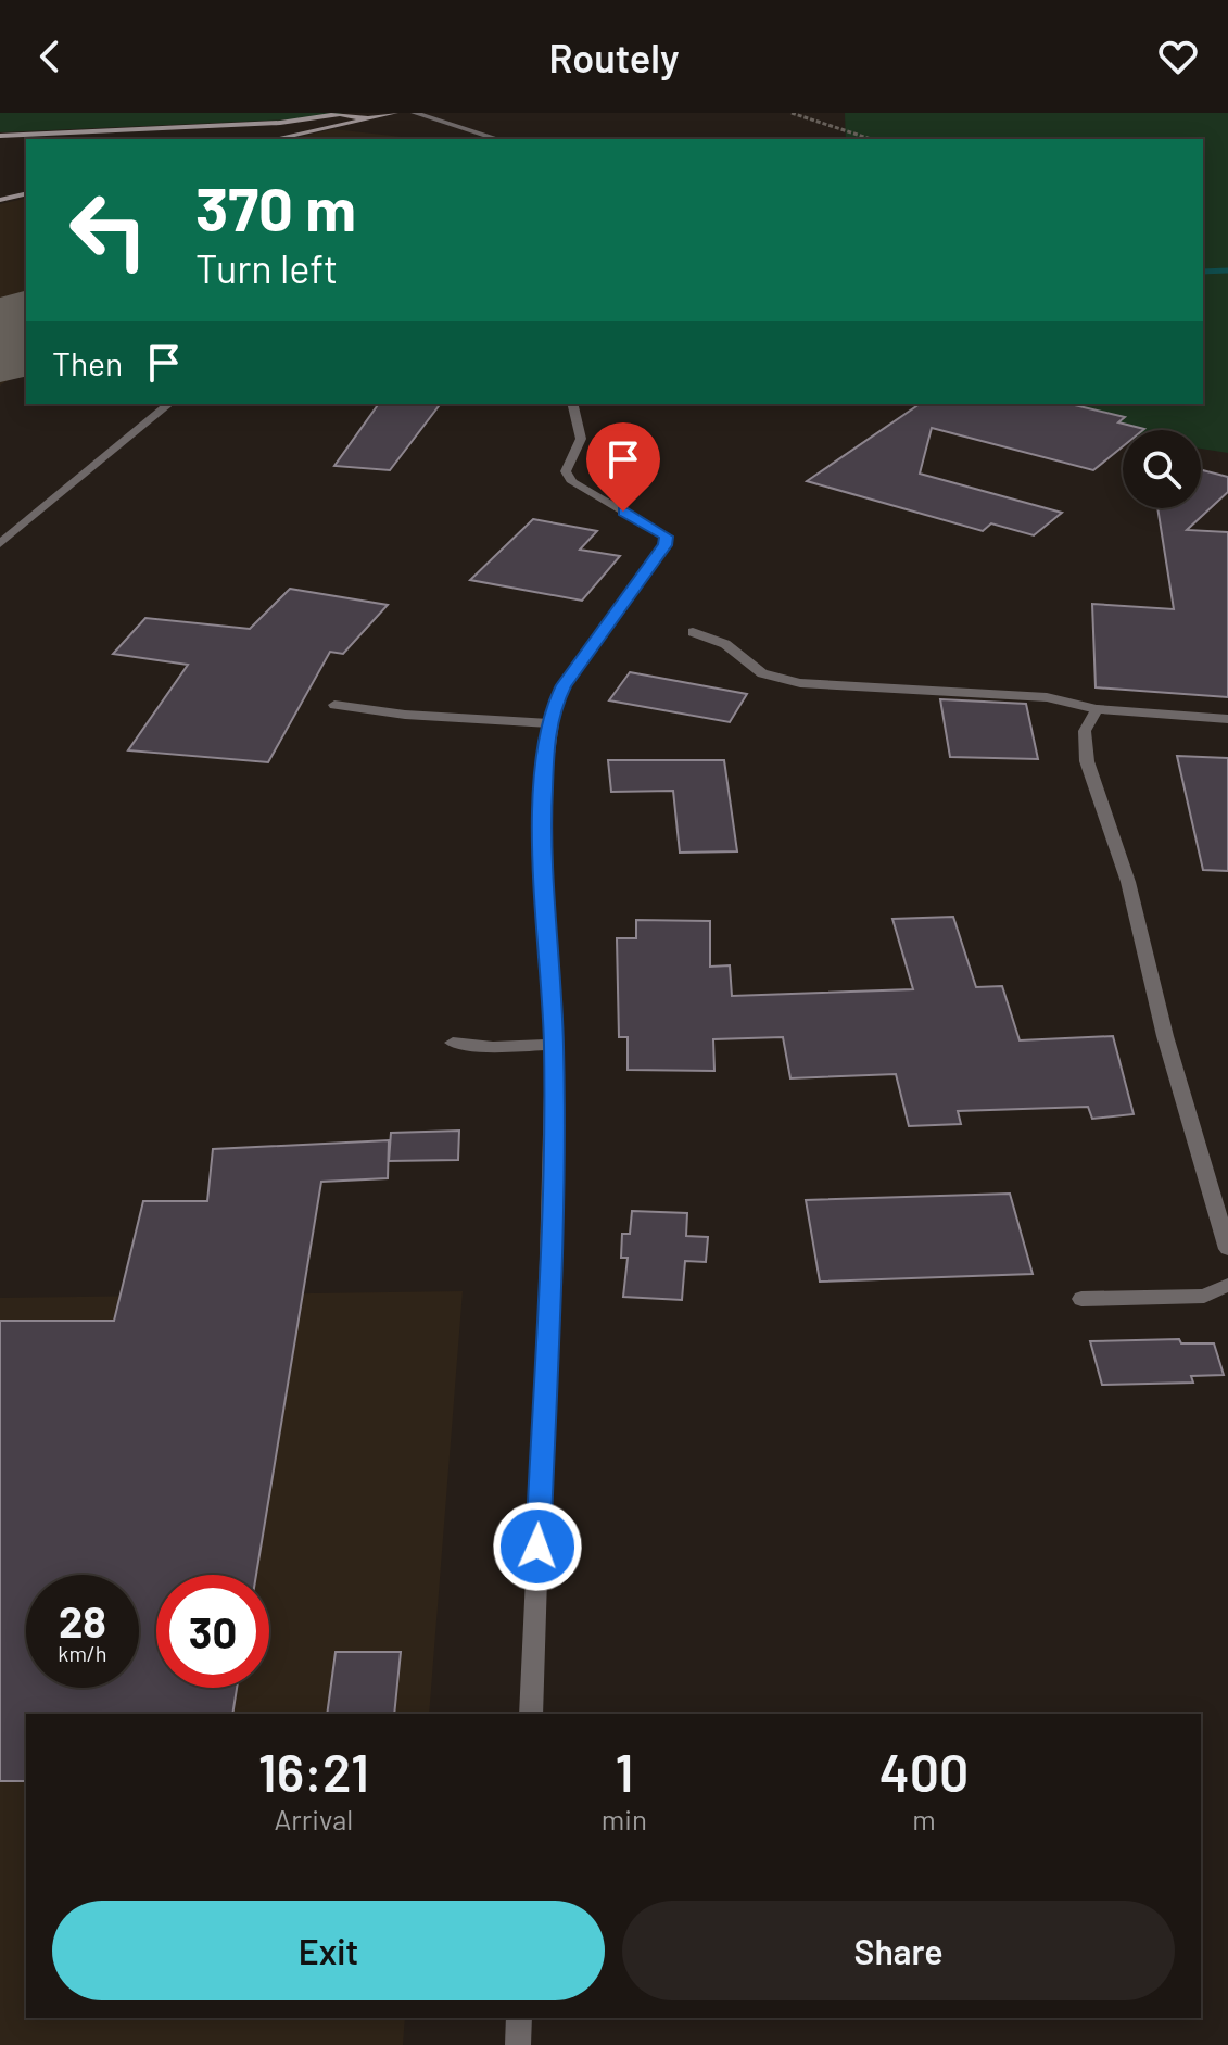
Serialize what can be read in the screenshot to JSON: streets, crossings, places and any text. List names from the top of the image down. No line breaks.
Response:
{"page":{"header":"Routely","turn":["370 m","Turn left"],"then":"Then","speed":"28 km/h","limit":"30","eta":["16:21","Arrival","1","min","400","m"],"buttons":["Exit","Share"]}}
